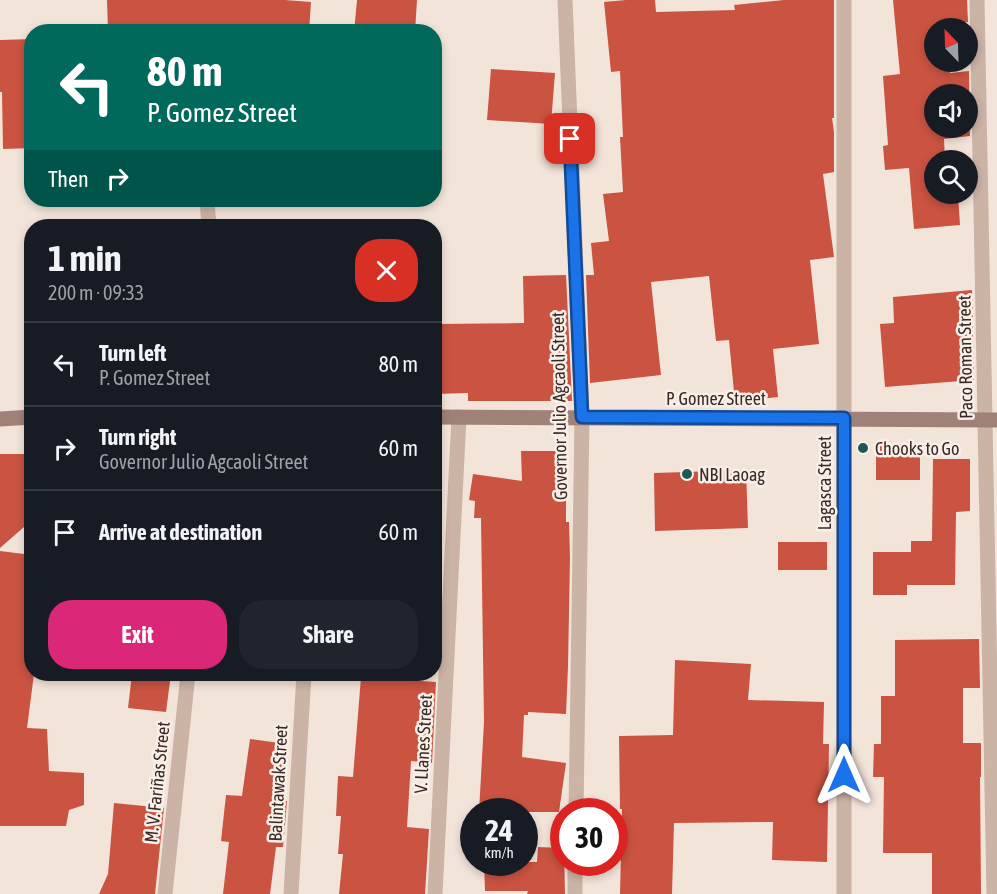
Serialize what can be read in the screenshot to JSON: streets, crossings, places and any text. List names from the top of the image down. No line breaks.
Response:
{"streets":{"main road":["P. Gomez Street"],"street":["Paco Roman Street","Governor Julio Agcaoli Street","Lagasca Street","V. Llanes Street","M. V. Fariñas Street","Balintawak Street"]},"crossings":[["Paco Roman Street","P. Gomez Street"],["P. Gomez Street","Governor Julio Agcaoli Street"],["P. Gomez Street","Lagasca Street"],["P. Gomez Street","V. Llanes Street"]],"places":["Chooks to Go","NBI Laoag"],"north":"top left","page":{"turn":["80 m","P. Gomez Street"],"then":"Then","heading":["1 min","200 m · 09:33"],"list":[{"name":"Turn left","note":"P. Gomez Street","value":"80 m"},{"name":"Turn right","note":"Governor Julio Agcaoli Street","value":"60 m"},{"name":"Arrive at destination","value":"60 m"}],"buttons":["Exit","Share"],"speed":"24 km/h","limit":"30"}}
